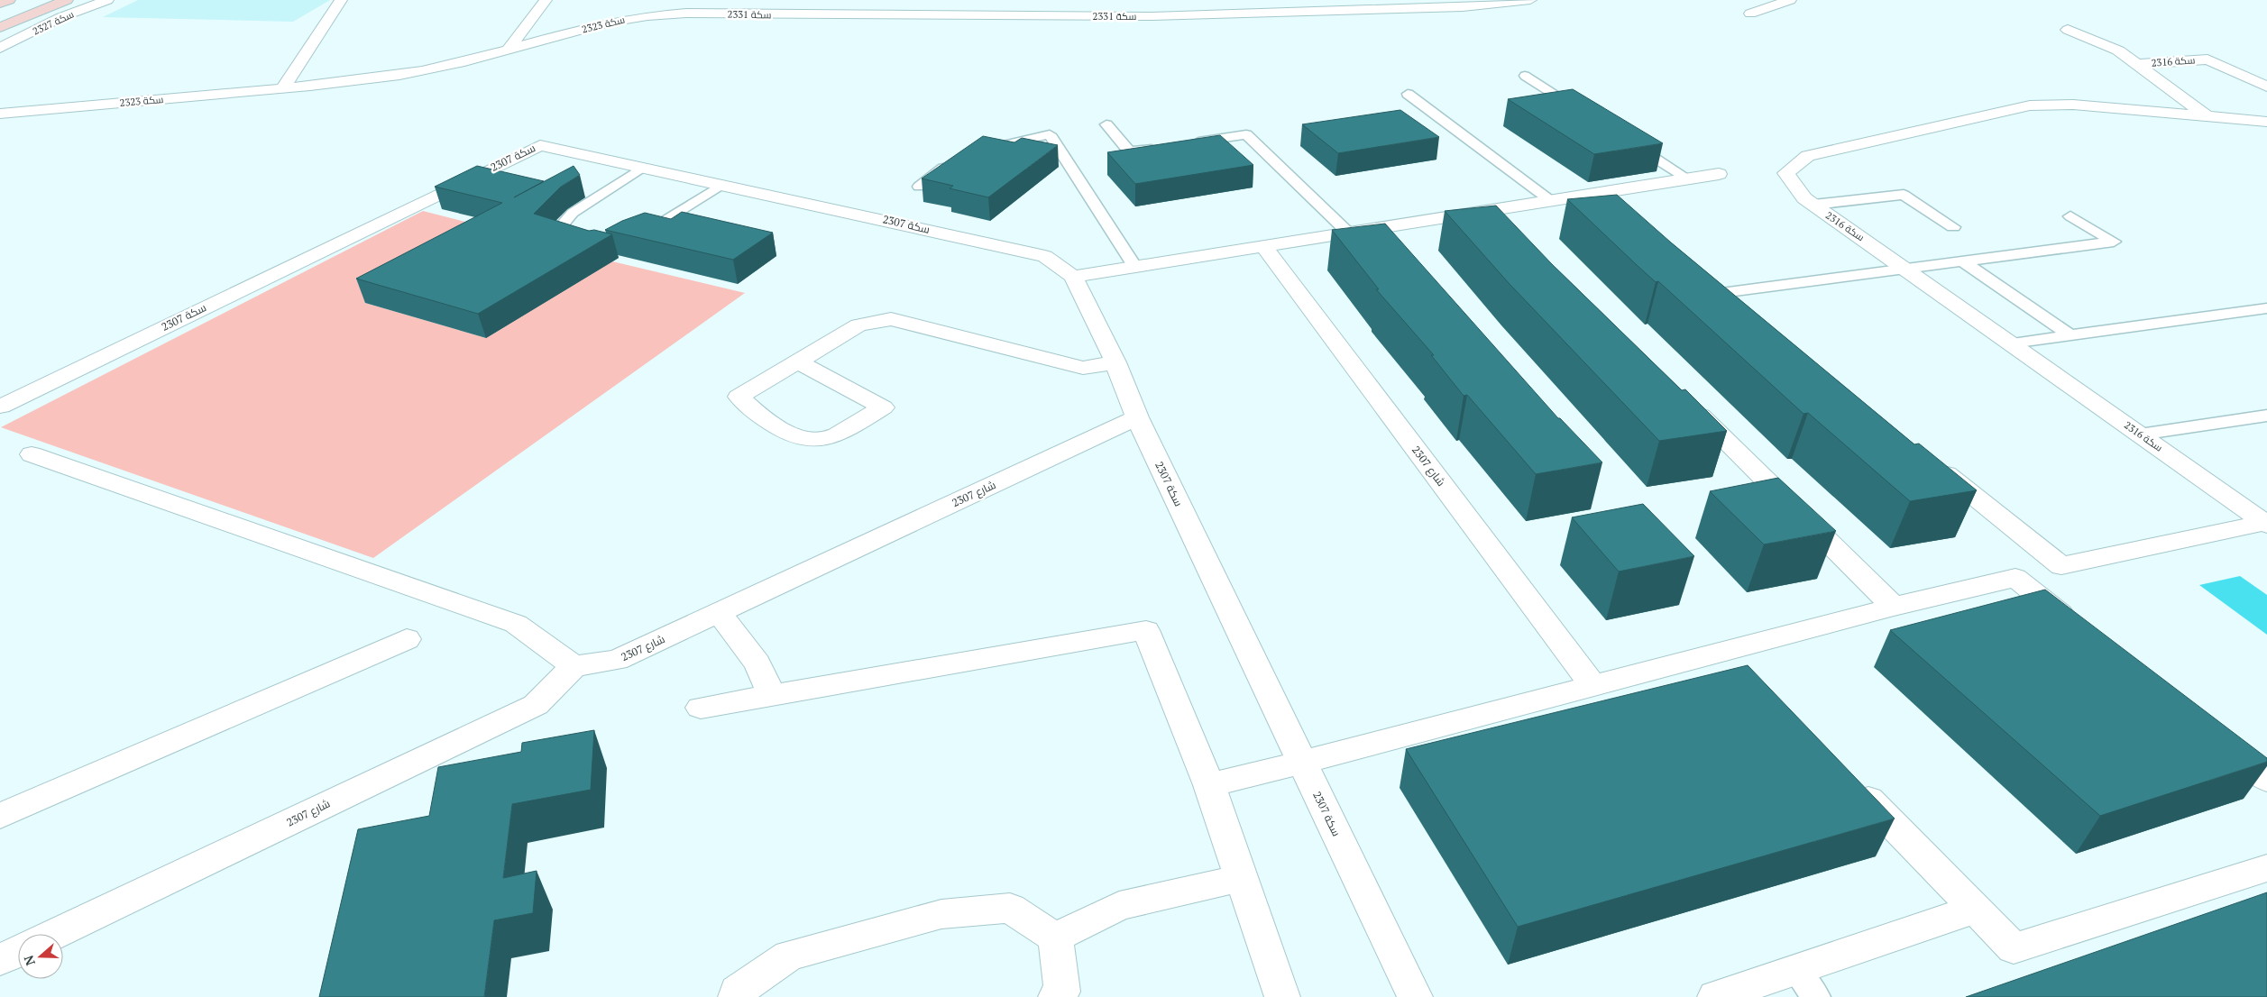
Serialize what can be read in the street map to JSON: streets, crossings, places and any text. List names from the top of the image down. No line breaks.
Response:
{"streets":{"street":["سكة 2331","سكة 2327","سكة 2323","2316 سكة","سكة 2307","2307 شارع"]},"crossings":[["سكة 2331","سكة 2323"],["سكة 2307","2307 شارع"]],"north":"left"}
